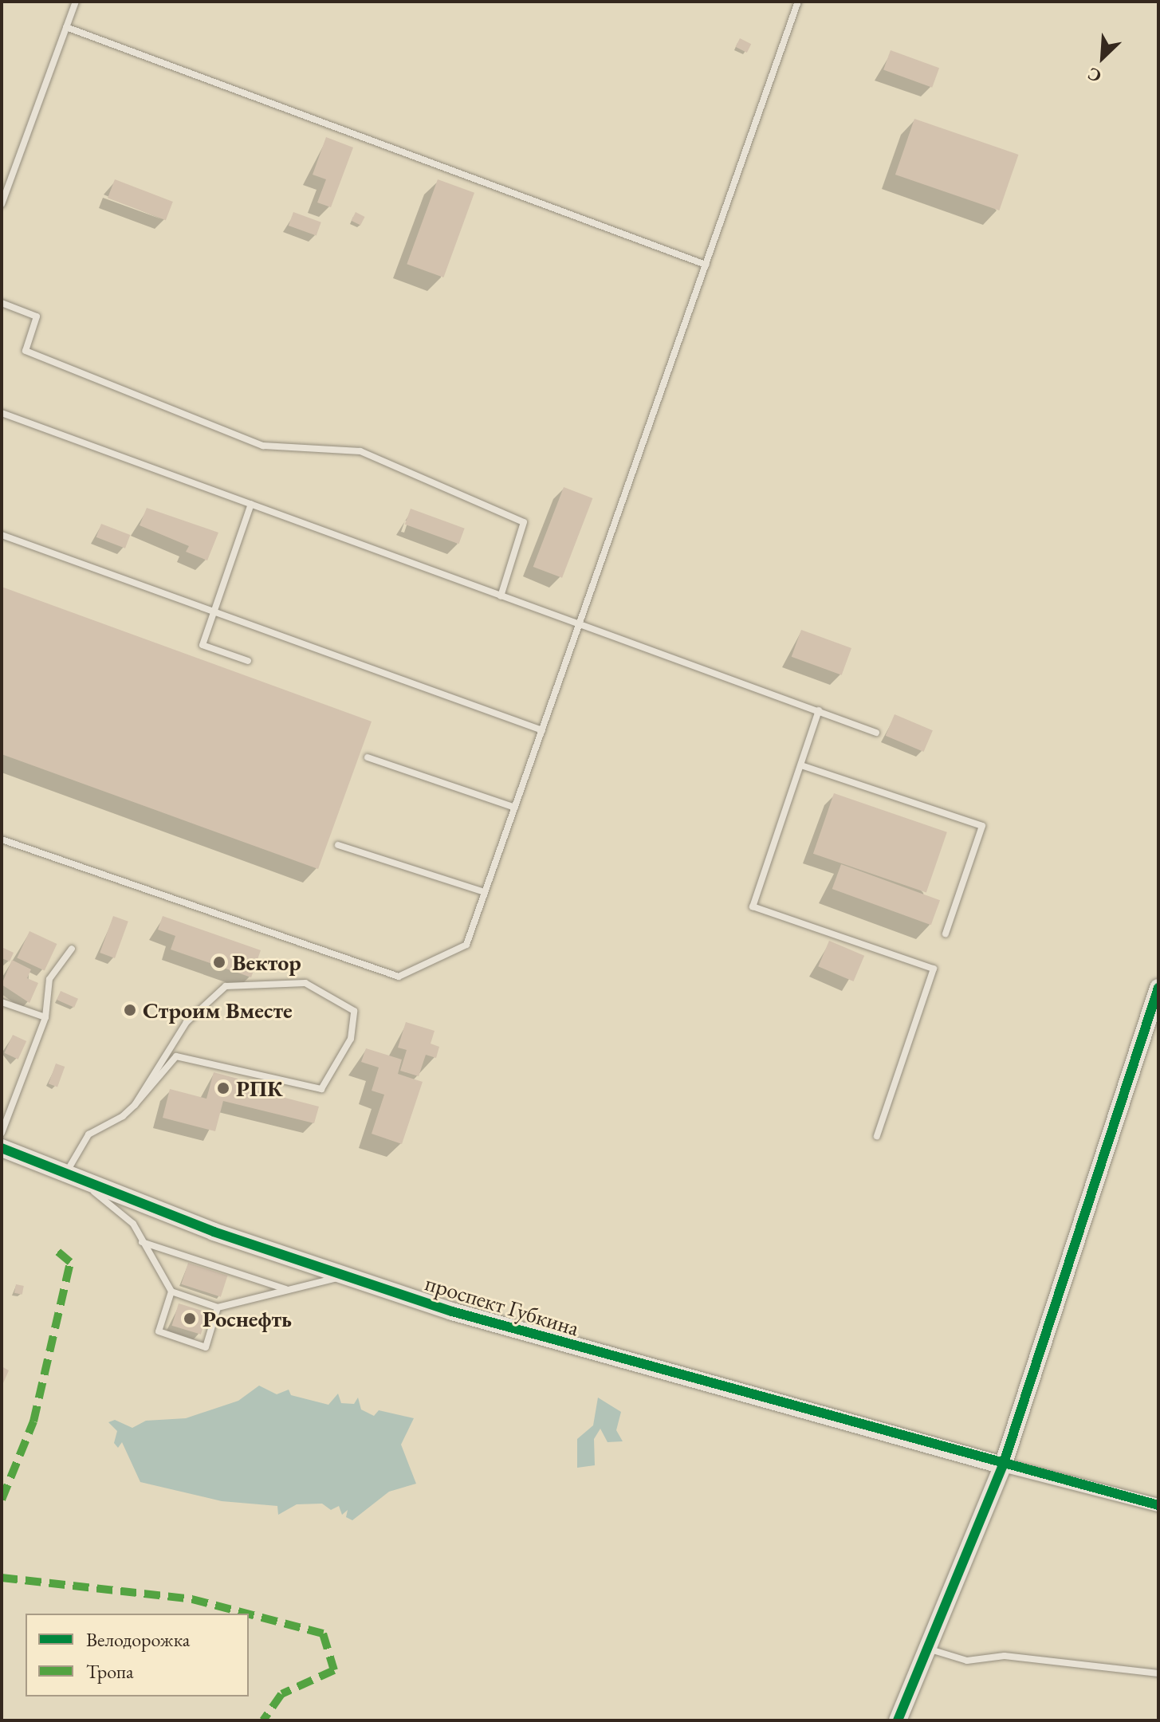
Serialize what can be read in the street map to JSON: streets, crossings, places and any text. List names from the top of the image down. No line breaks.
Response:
{"streets":{"street":["проспект Губкина"]},"places":["Вектор","Строим Вместе","РПК","Роснефть"],"legend":["Велодорожка","Тропа"],"north":"bottom left"}
